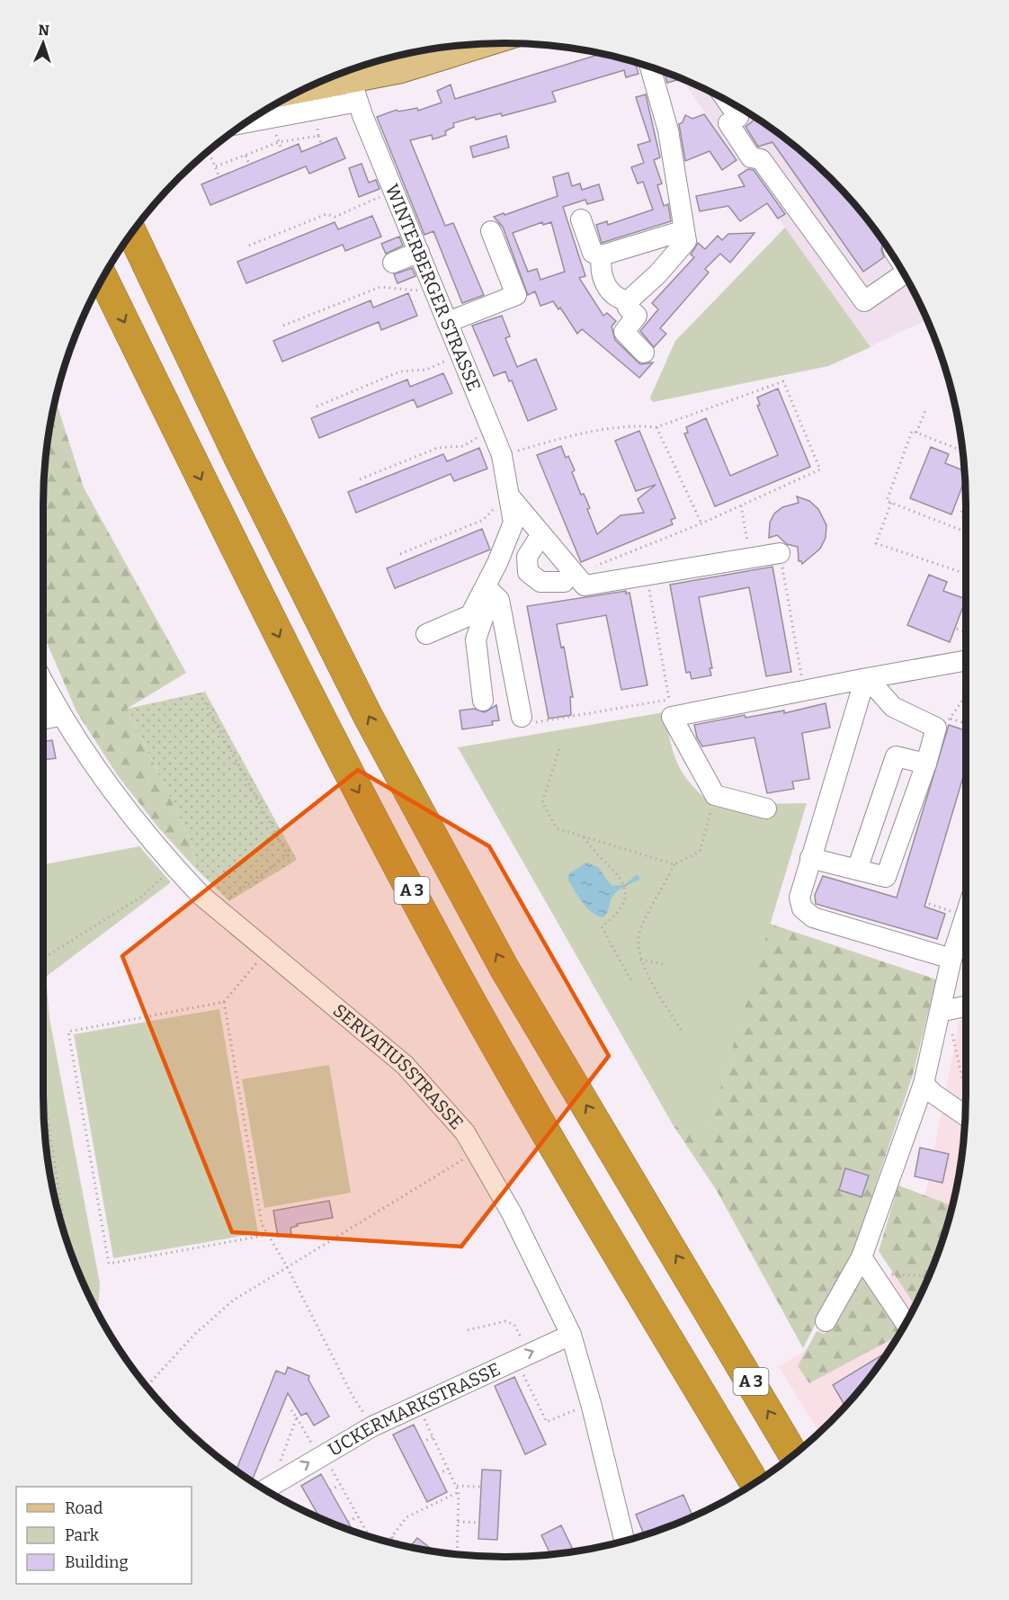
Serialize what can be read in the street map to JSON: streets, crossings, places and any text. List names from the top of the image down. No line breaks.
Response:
{"streets":{"highway":["A 3"],"street":["WINTERBERGER STRASSE","SERVATIUSSTRASSE","UCKERMARKSTRASSE"]},"crossings":[["SERVATIUSSTRASSE","UCKERMARKSTRASSE"]],"legend":["Road","Park","Building"],"north":"top"}
